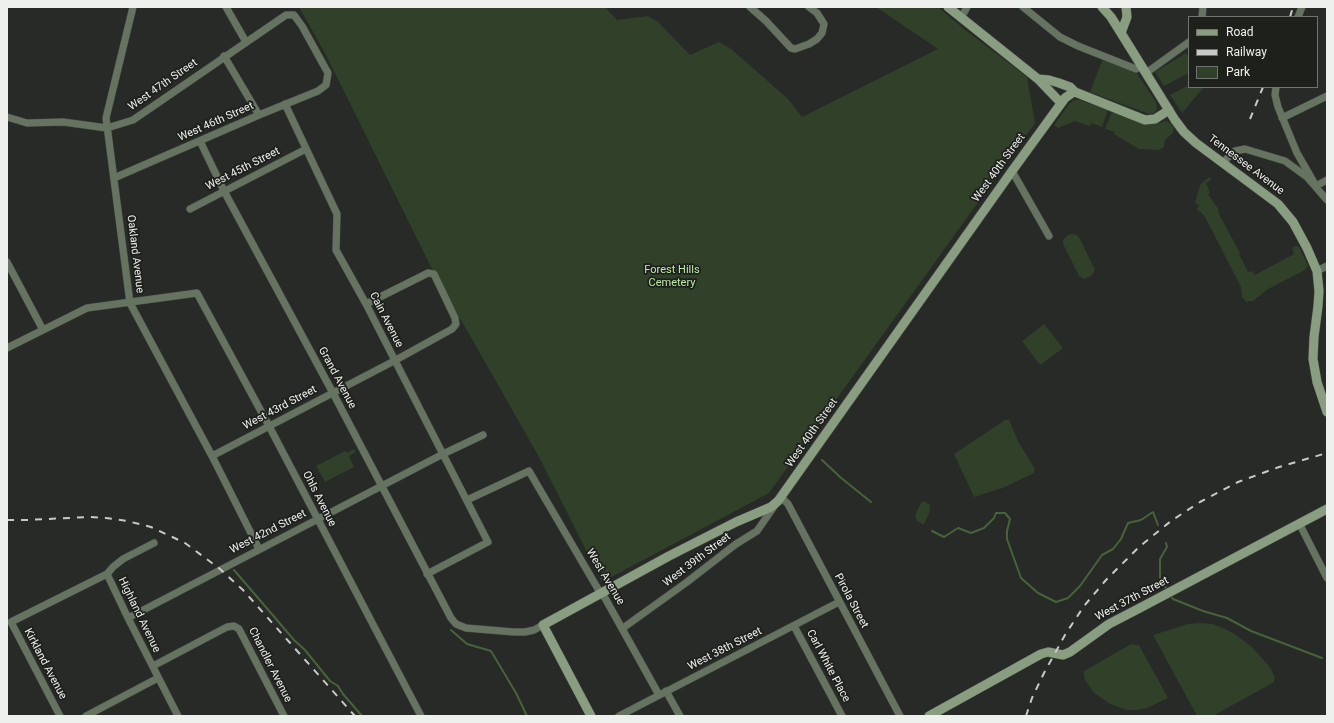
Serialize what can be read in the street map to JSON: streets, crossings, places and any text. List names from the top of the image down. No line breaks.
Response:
{"streets":{"main road":["Tennessee Avenue","West 40th Street","West 37th Street"],"street":["West 47th Street","West 46th Street","West 45th Street","Oakland Avenue","Cain Avenue","Grand Avenue","West 43rd Street","Ohls Avenue","West 42nd Street","West 39th Street","West Avenue","Pirola Street","Highland Avenue","West 38th Street","Kirkland Avenue","Chandler Avenue","Carl White Place"]},"crossings":[["West 47th Street","West 46th Street"],["West 47th Street","Oakland Avenue"],["West 46th Street","Oakland Avenue"],["West 46th Street","Cain Avenue"],["West 46th Street","Grand Avenue"],["West 40th Street","Grand Avenue"],["West 40th Street","West 39th Street"],["West 40th Street","West Avenue"],["West 40th Street","Pirola Street"],["West 45th Street","Cain Avenue"],["West 45th Street","Grand Avenue"],["Oakland Avenue","West 43rd Street"],["Oakland Avenue","Ohls Avenue"],["Oakland Avenue","West 42nd Street"],["Cain Avenue","Grand Avenue"],["Cain Avenue","West 43rd Street"],["Cain Avenue","West 42nd Street"],["Cain Avenue","West Avenue"],["Grand Avenue","West 43rd Street"],["Grand Avenue","West 42nd Street"],["West 43rd Street","Ohls Avenue"],["Ohls Avenue","West 42nd Street"],["West 42nd Street","Highland Avenue"],["West 39th Street","West Avenue"],["West 39th Street","Pirola Street"],["West Avenue","West 38th Street"],["Pirola Street","West 38th Street"],["Highland Avenue","Kirkland Avenue"],["Highland Avenue","Chandler Avenue"],["West 38th Street","Carl White Place"]],"parks":["Forest Hills Cemetery"],"legend":["Road","Railway","Park"]}
